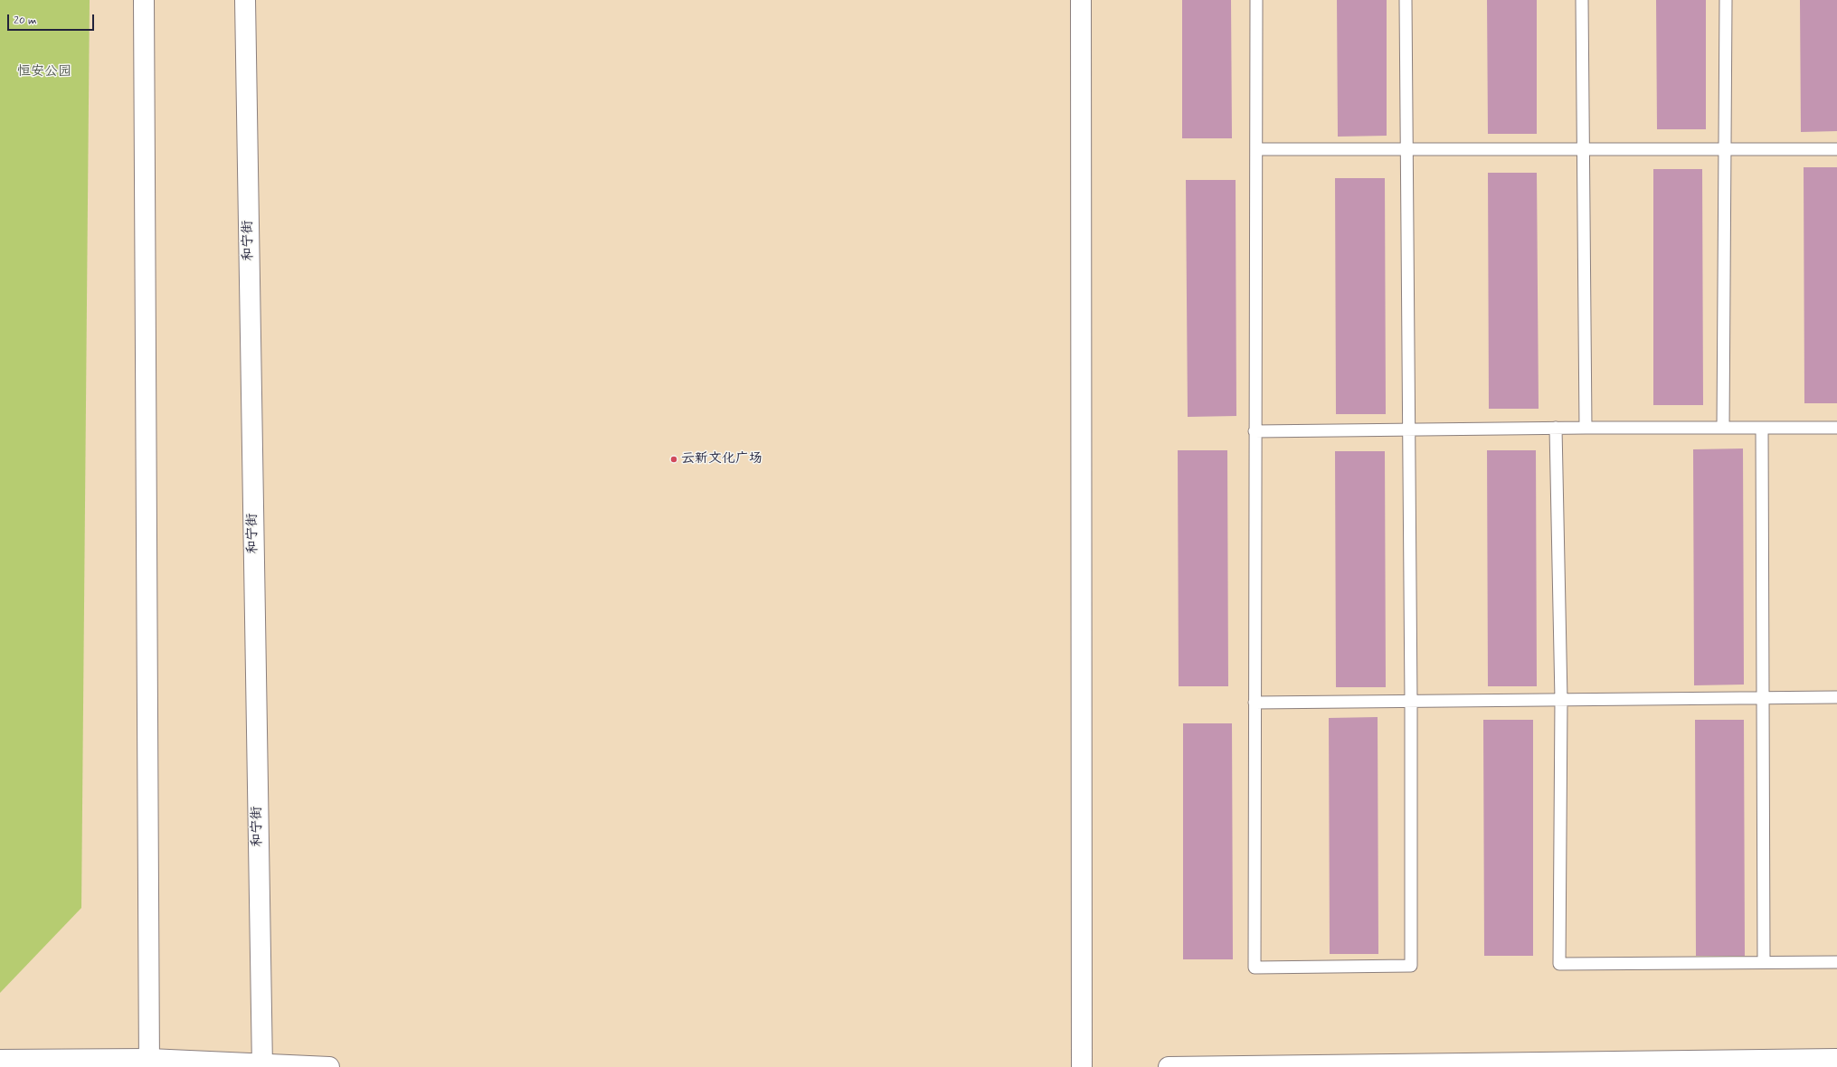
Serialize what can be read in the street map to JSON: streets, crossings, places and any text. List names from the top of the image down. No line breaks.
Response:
{"streets":{"main road":["和宁街"]},"parks":["恒安公园"],"places":["云新文化广场"],"scale_bar":"20 m"}
